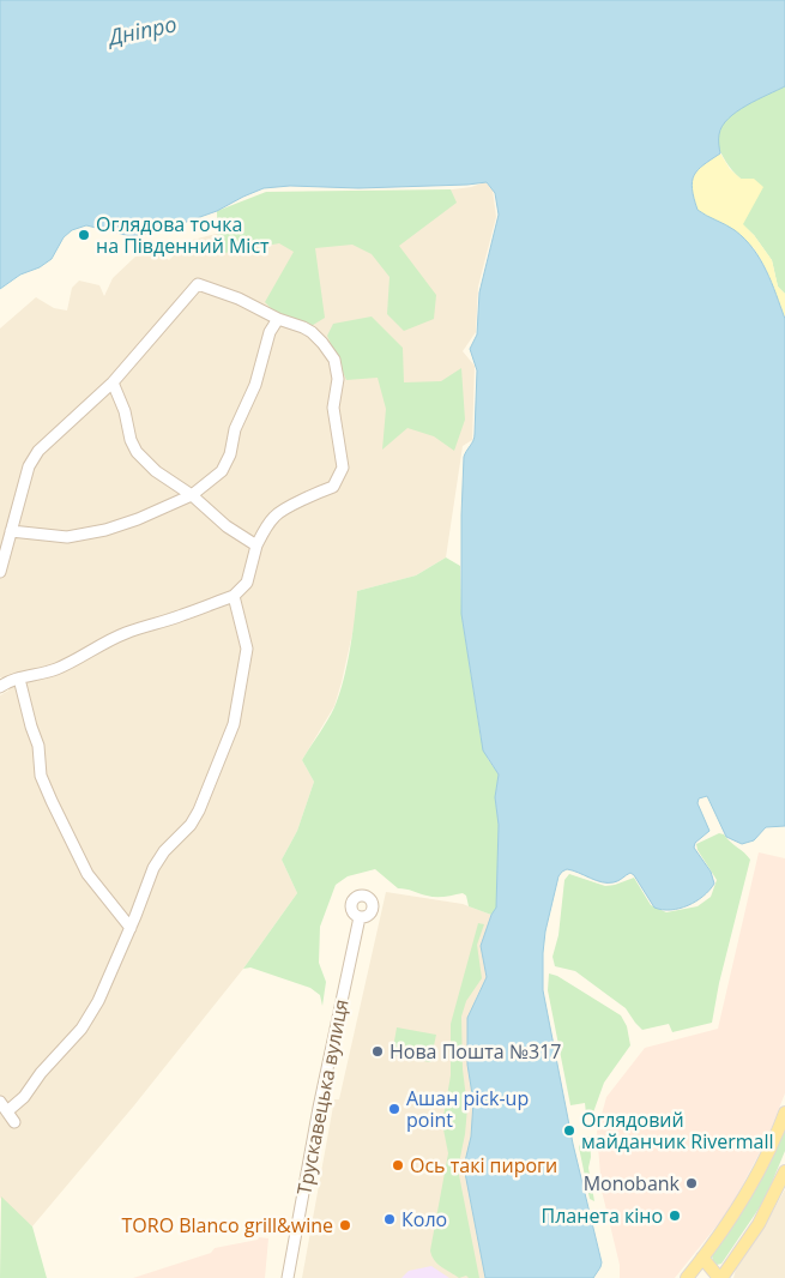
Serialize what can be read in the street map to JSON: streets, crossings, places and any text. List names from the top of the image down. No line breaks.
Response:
{"streets":{"street":["Трускавецька вулиця"]},"water":["Дніпро"],"places":["Оглядова точка на Південний Міст","Нова Пошта №317","Ашан pick-up point","Оглядовий майданчик Rivermall","Ось такі пироги","Monobank","Планета кіно","Коло","TORO Blanco grill&wine"]}
